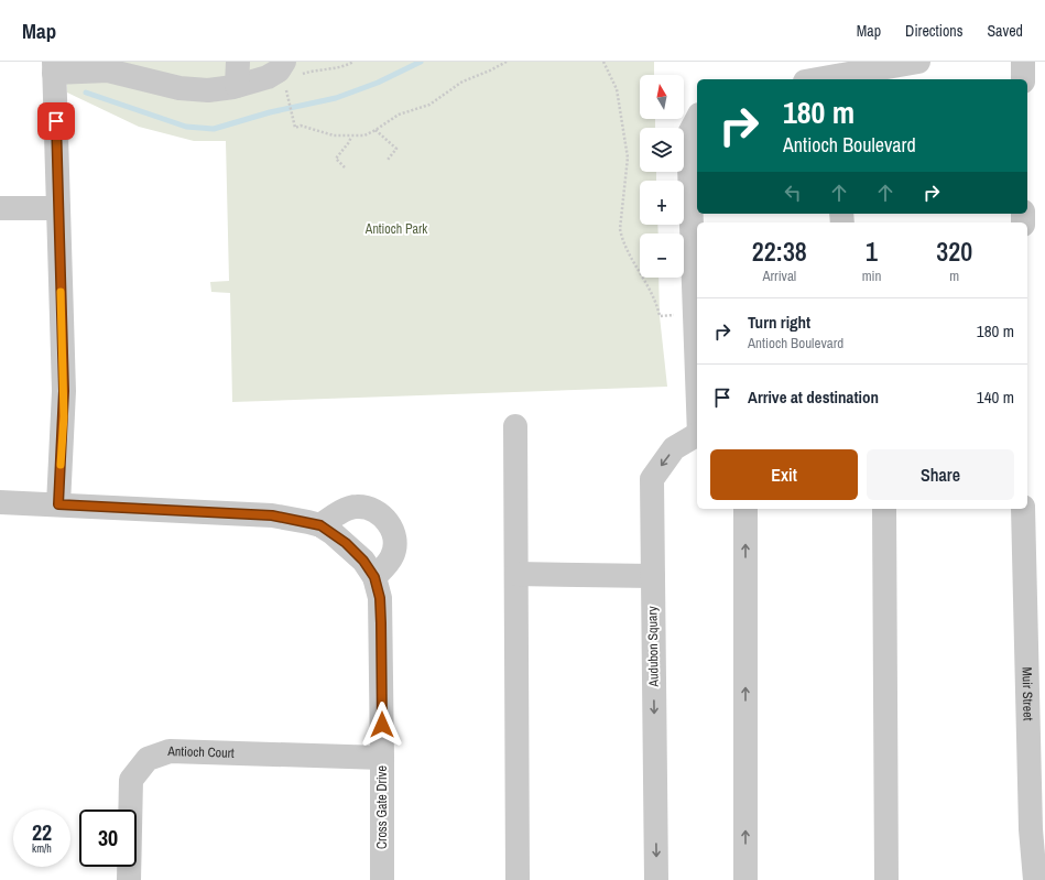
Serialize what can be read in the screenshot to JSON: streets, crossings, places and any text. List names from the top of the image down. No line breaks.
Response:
{"streets":{"street":["Audubon Squary","Muir Street","Antioch Court","Cross Gate Drive"]},"crossings":[["Antioch Court","Cross Gate Drive"]],"parks":["Antioch Park"],"north":"top","page":{"header":"Map","nav":["Map","Directions","Saved"],"map_buttons":["+","−"],"turn":["180 m","Antioch Boulevard"],"eta":["22:38","Arrival","1","min","320","m"],"list":[{"name":"Turn right","note":"Antioch Boulevard","value":"180 m"},{"name":"Arrive at destination","value":"140 m"}],"buttons":["Exit","Share"],"speed":"22 km/h","limit":"30"}}
